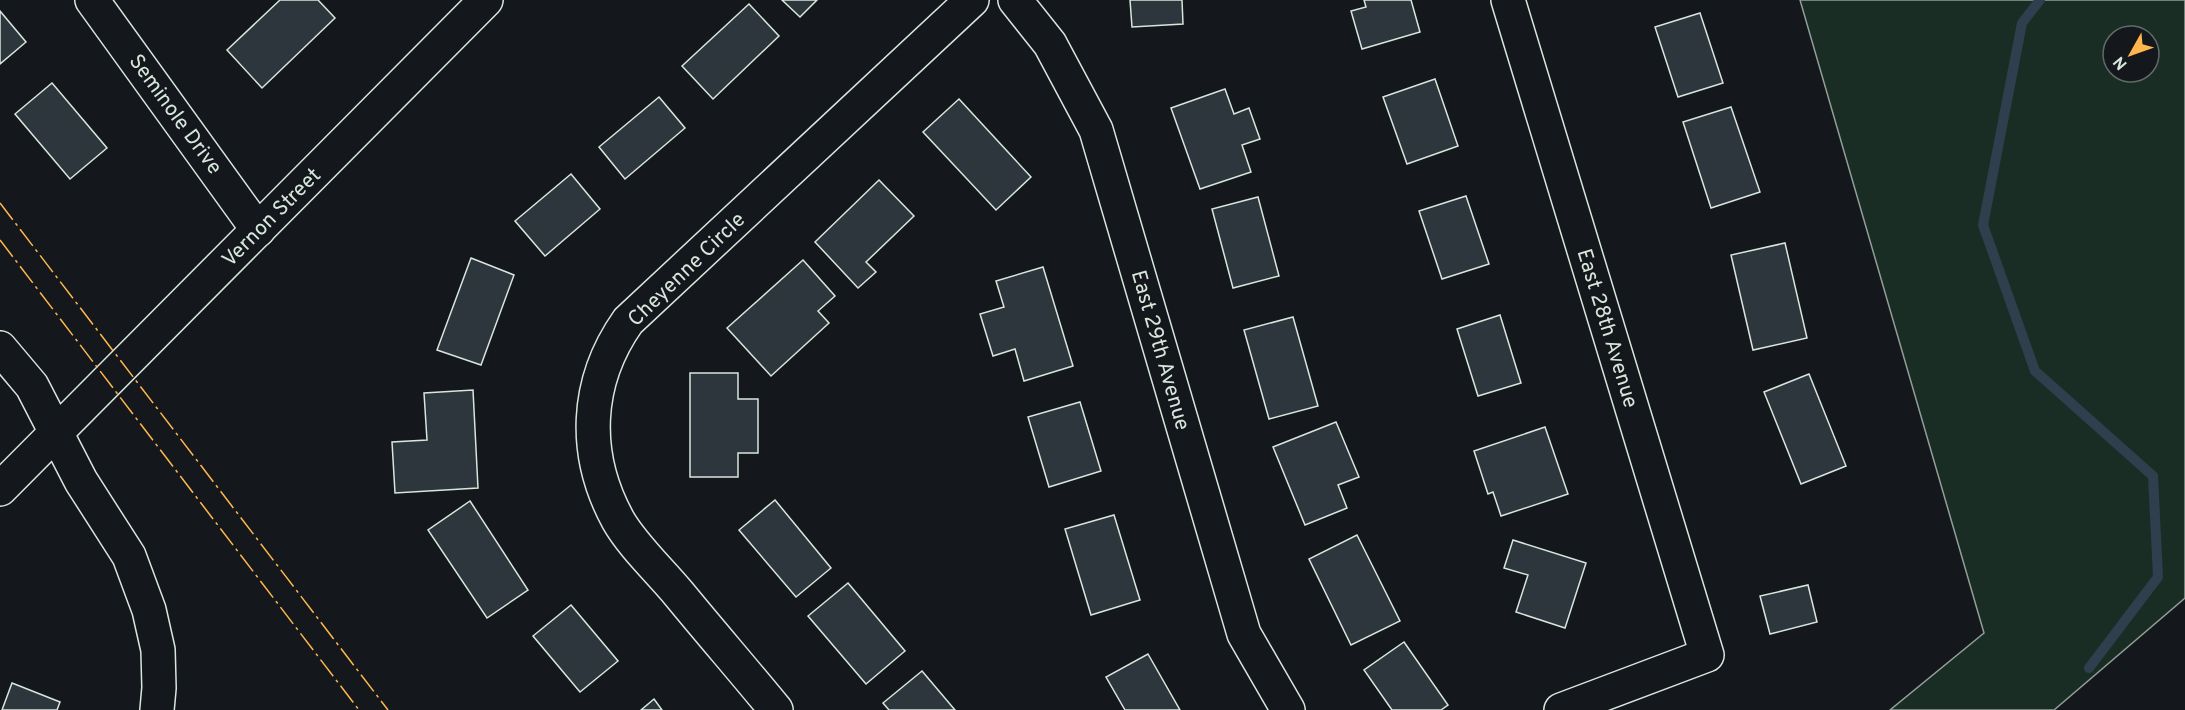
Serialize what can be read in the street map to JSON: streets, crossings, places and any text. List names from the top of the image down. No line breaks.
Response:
{"streets":{"street":["Seminole Drive","Vernon Street","Cheyenne Circle","East 28th Avenue","East 29th Avenue"]},"crossings":[["Seminole Drive","Vernon Street"]],"north":"bottom left"}
